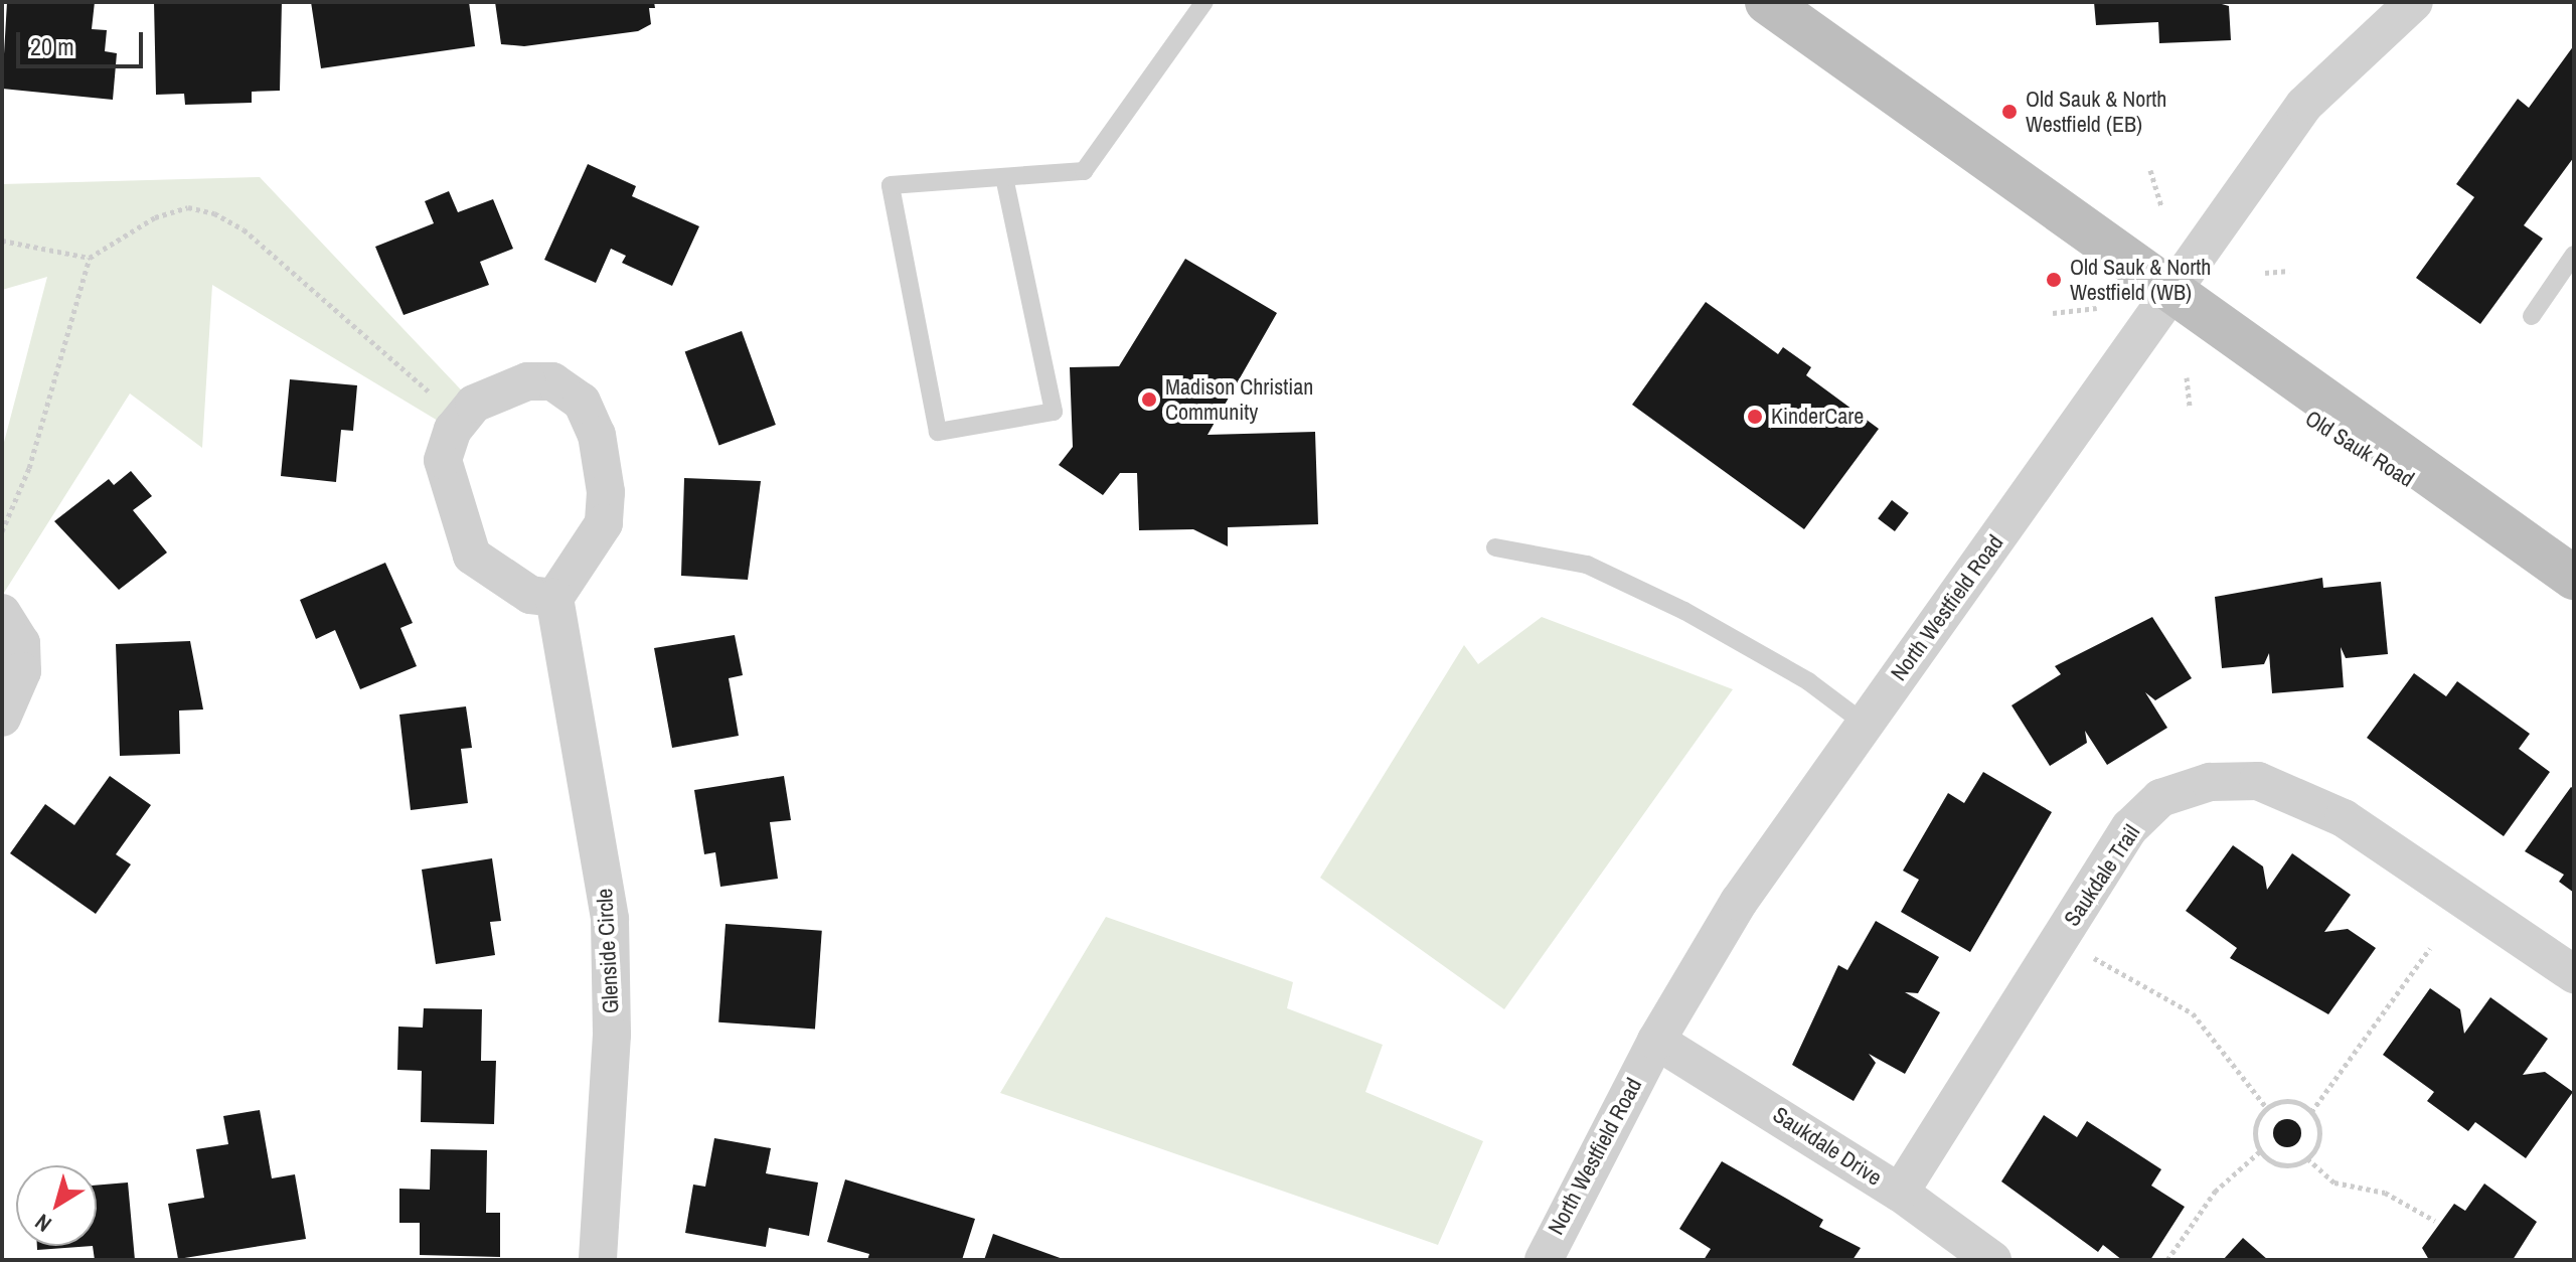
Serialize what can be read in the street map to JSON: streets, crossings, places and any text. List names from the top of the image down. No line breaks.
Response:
{"streets":{"street":["Old Sauk Road","North Westfield Road","Saukdale Trail","Glenside Circle","Saukdale Drive"]},"crossings":[["Old Sauk Road","North Westfield Road"],["North Westfield Road","Saukdale Drive"],["Saukdale Trail","Saukdale Drive"]],"places":["Old Sauk & North Westfield (EB)","Old Sauk & North Westfield (WB)","Madison Christian Community","KinderCare"],"scale_bar":"20 m","north":"bottom left"}
